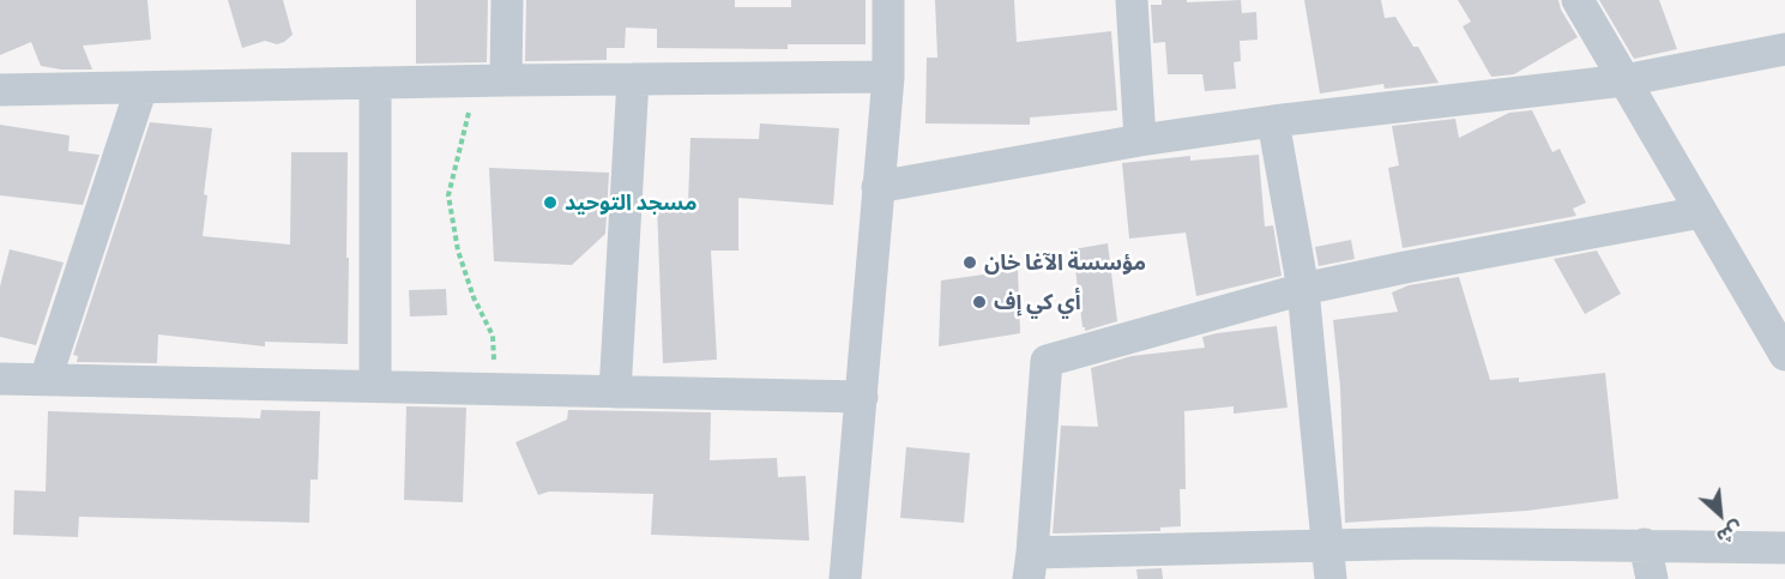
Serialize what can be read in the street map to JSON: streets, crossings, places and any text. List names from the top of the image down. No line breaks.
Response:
{"places":["مسجد التوحيد","مؤسسة الآغا خان","أي كي إف"],"north":"bottom right"}
